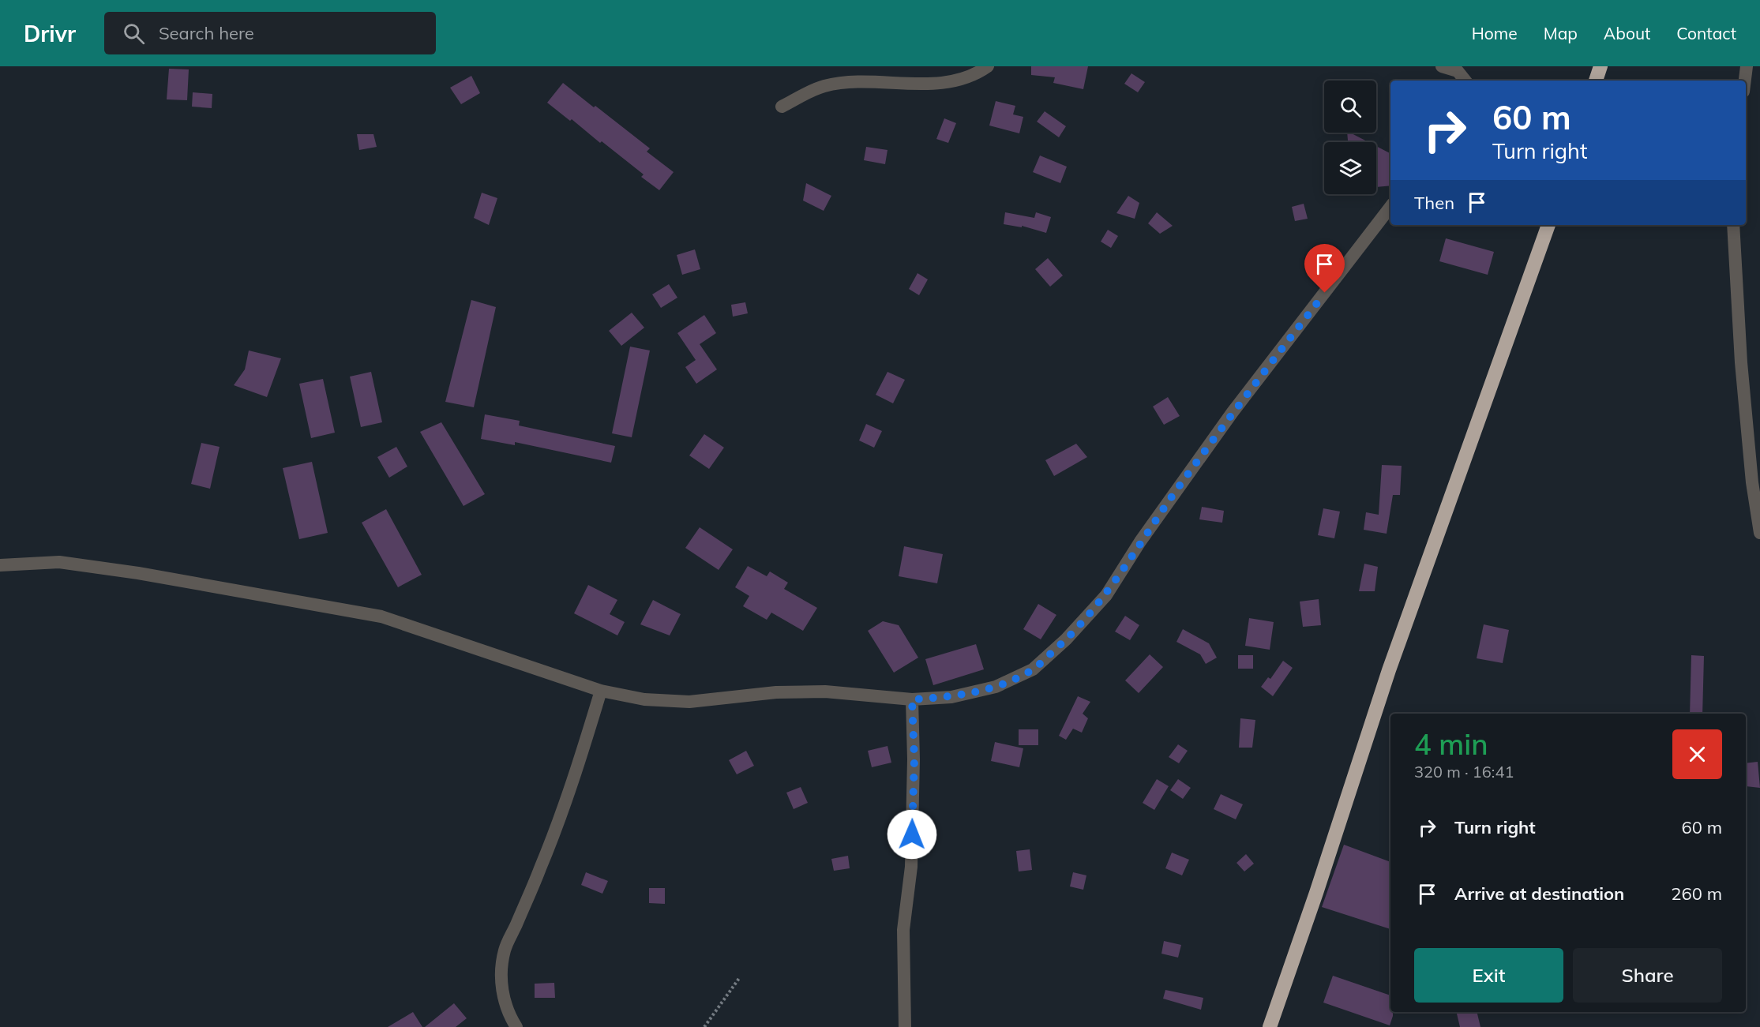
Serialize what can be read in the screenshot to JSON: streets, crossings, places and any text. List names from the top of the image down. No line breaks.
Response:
{"page":{"header":"Drivr","search":"Search here","nav":["Home","Map","About","Contact"],"turn":["60 m","Turn right"],"then":"Then","heading":["4 min","320 m · 16:41"],"list":[{"name":"Turn right","value":"60 m"},{"name":"Arrive at destination","value":"260 m"}],"buttons":["Exit","Share"]}}
